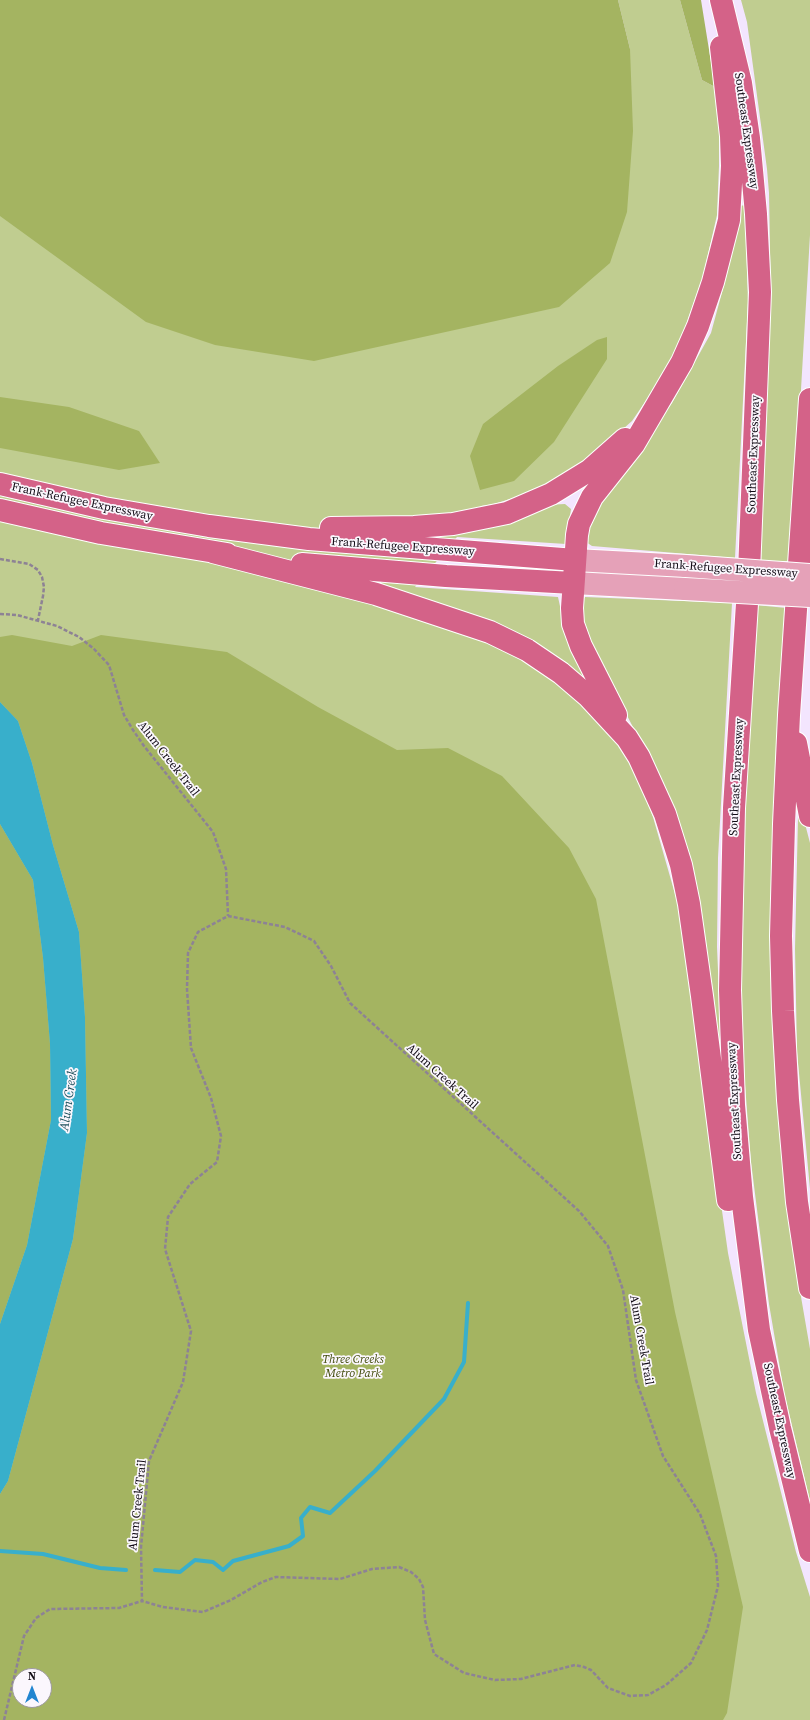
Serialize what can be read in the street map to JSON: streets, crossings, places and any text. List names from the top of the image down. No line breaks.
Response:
{"streets":{"highway":["Southeast Expressway","Frank-Refugee Expressway"],"path":["Alum Creek Trail"]},"water":["Alum Creek"],"parks":["Three Creeks Metro Park"],"north":"top"}
